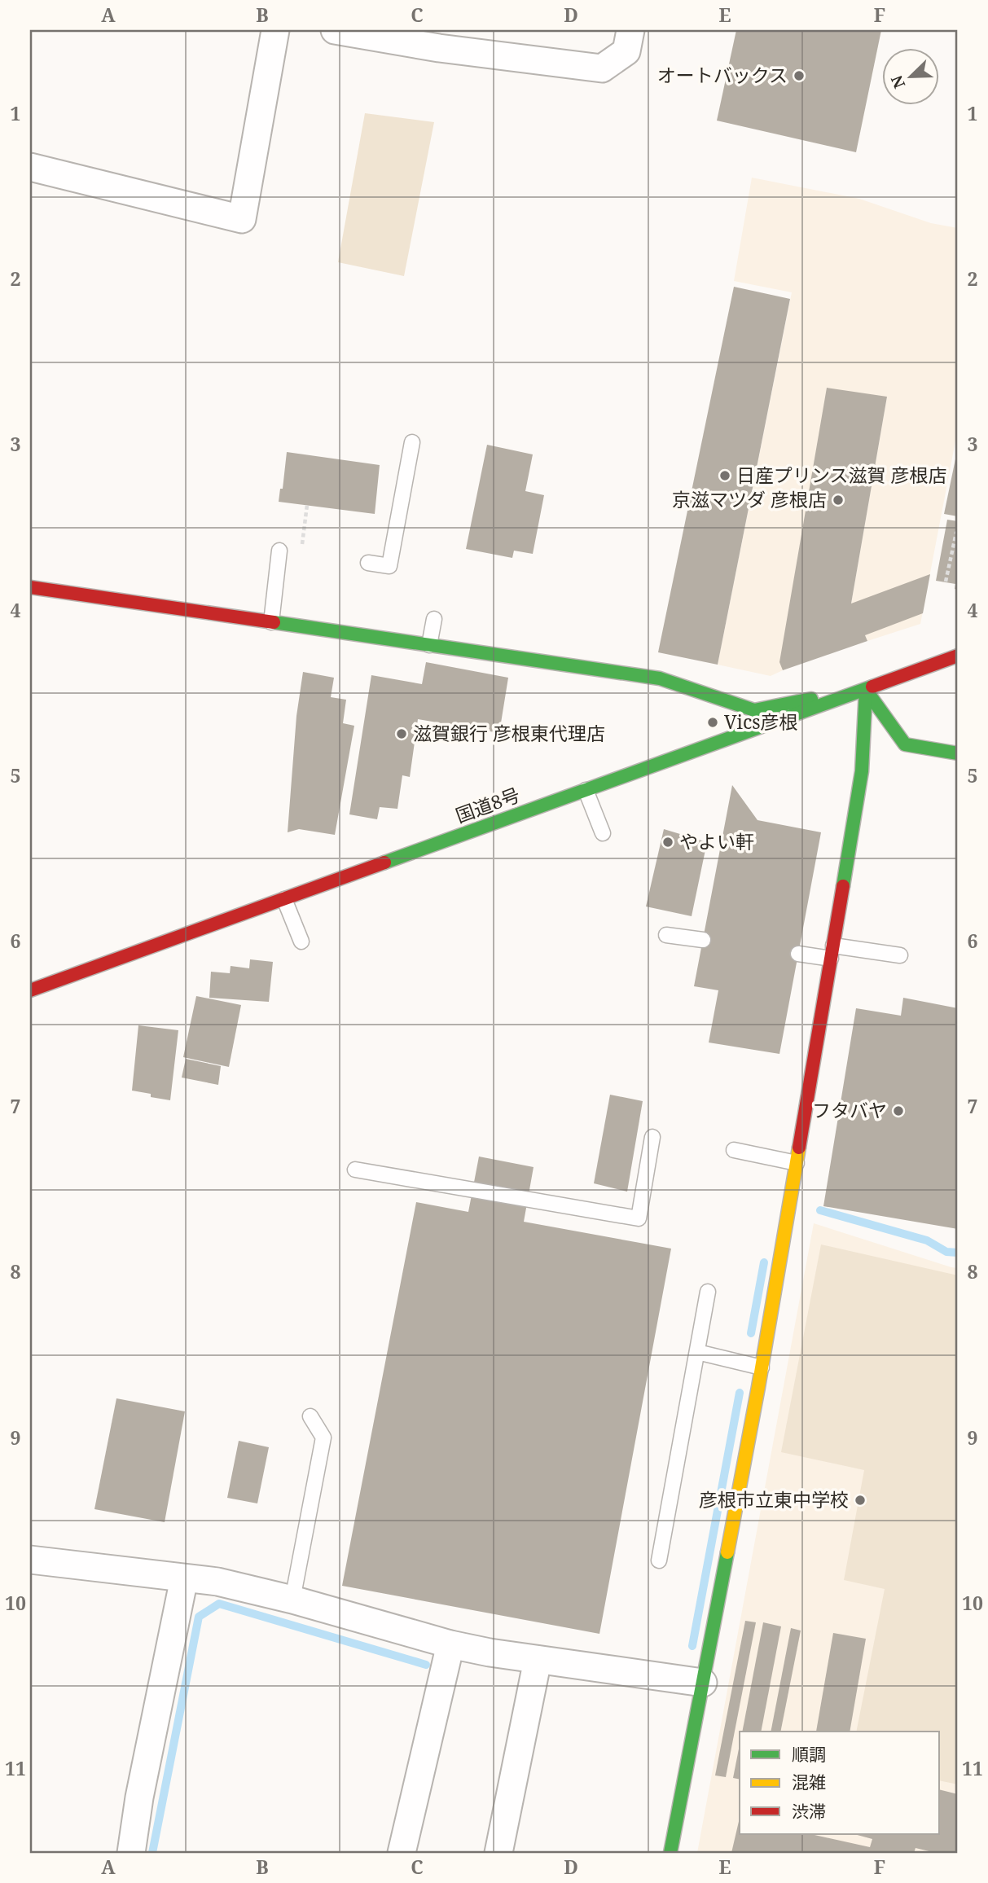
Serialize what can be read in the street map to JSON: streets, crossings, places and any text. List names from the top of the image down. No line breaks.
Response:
{"streets":{"main road":["国道8号"]},"places":["オートバックス","日産プリンス滋賀 彦根店","京滋マツダ 彦根店","Vics彦根","滋賀銀行 彦根東代理店","やよい軒","フタバヤ","彦根市立東中学校"],"legend":["順調","混雑","渋滞"],"north":"bottom left","grid":{"columns":["A","B","C","D","E","F"],"rows":["1","2","3","4","5","6","7","8","9","10","11"]}}
